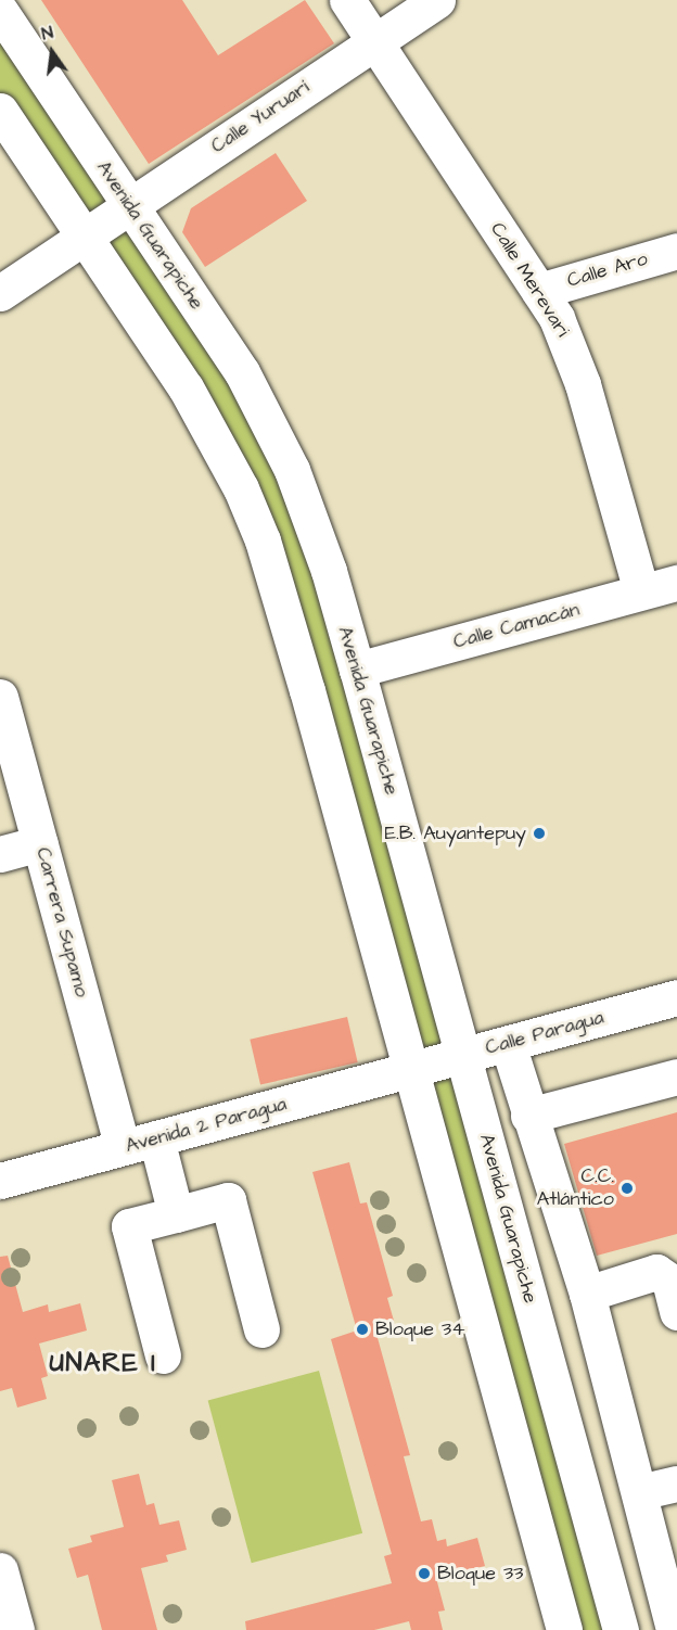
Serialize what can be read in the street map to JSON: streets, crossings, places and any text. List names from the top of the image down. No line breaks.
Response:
{"streets":{"street":["Calle Yuruarí","Avenida Guarapiche","Calle Aro","Calle Merevari","Calle Camacán","Carrera Supamo","Calle Paragua","Avenida 2 Paragua"]},"crossings":[["Calle Yuruarí","Avenida Guarapiche"],["Calle Yuruarí","Calle Merevari"],["Avenida Guarapiche","Calle Camacán"],["Avenida Guarapiche","Calle Paragua"],["Calle Aro","Calle Merevari"],["Calle Merevari","Calle Camacán"],["Carrera Supamo","Avenida 2 Paragua"],["Calle Paragua","Avenida 2 Paragua"]],"districts":["UNARE I"],"places":["E.B. Auyantepuy","C.C. Atlántico","Bloque 34","Bloque 33"],"north":"top"}
